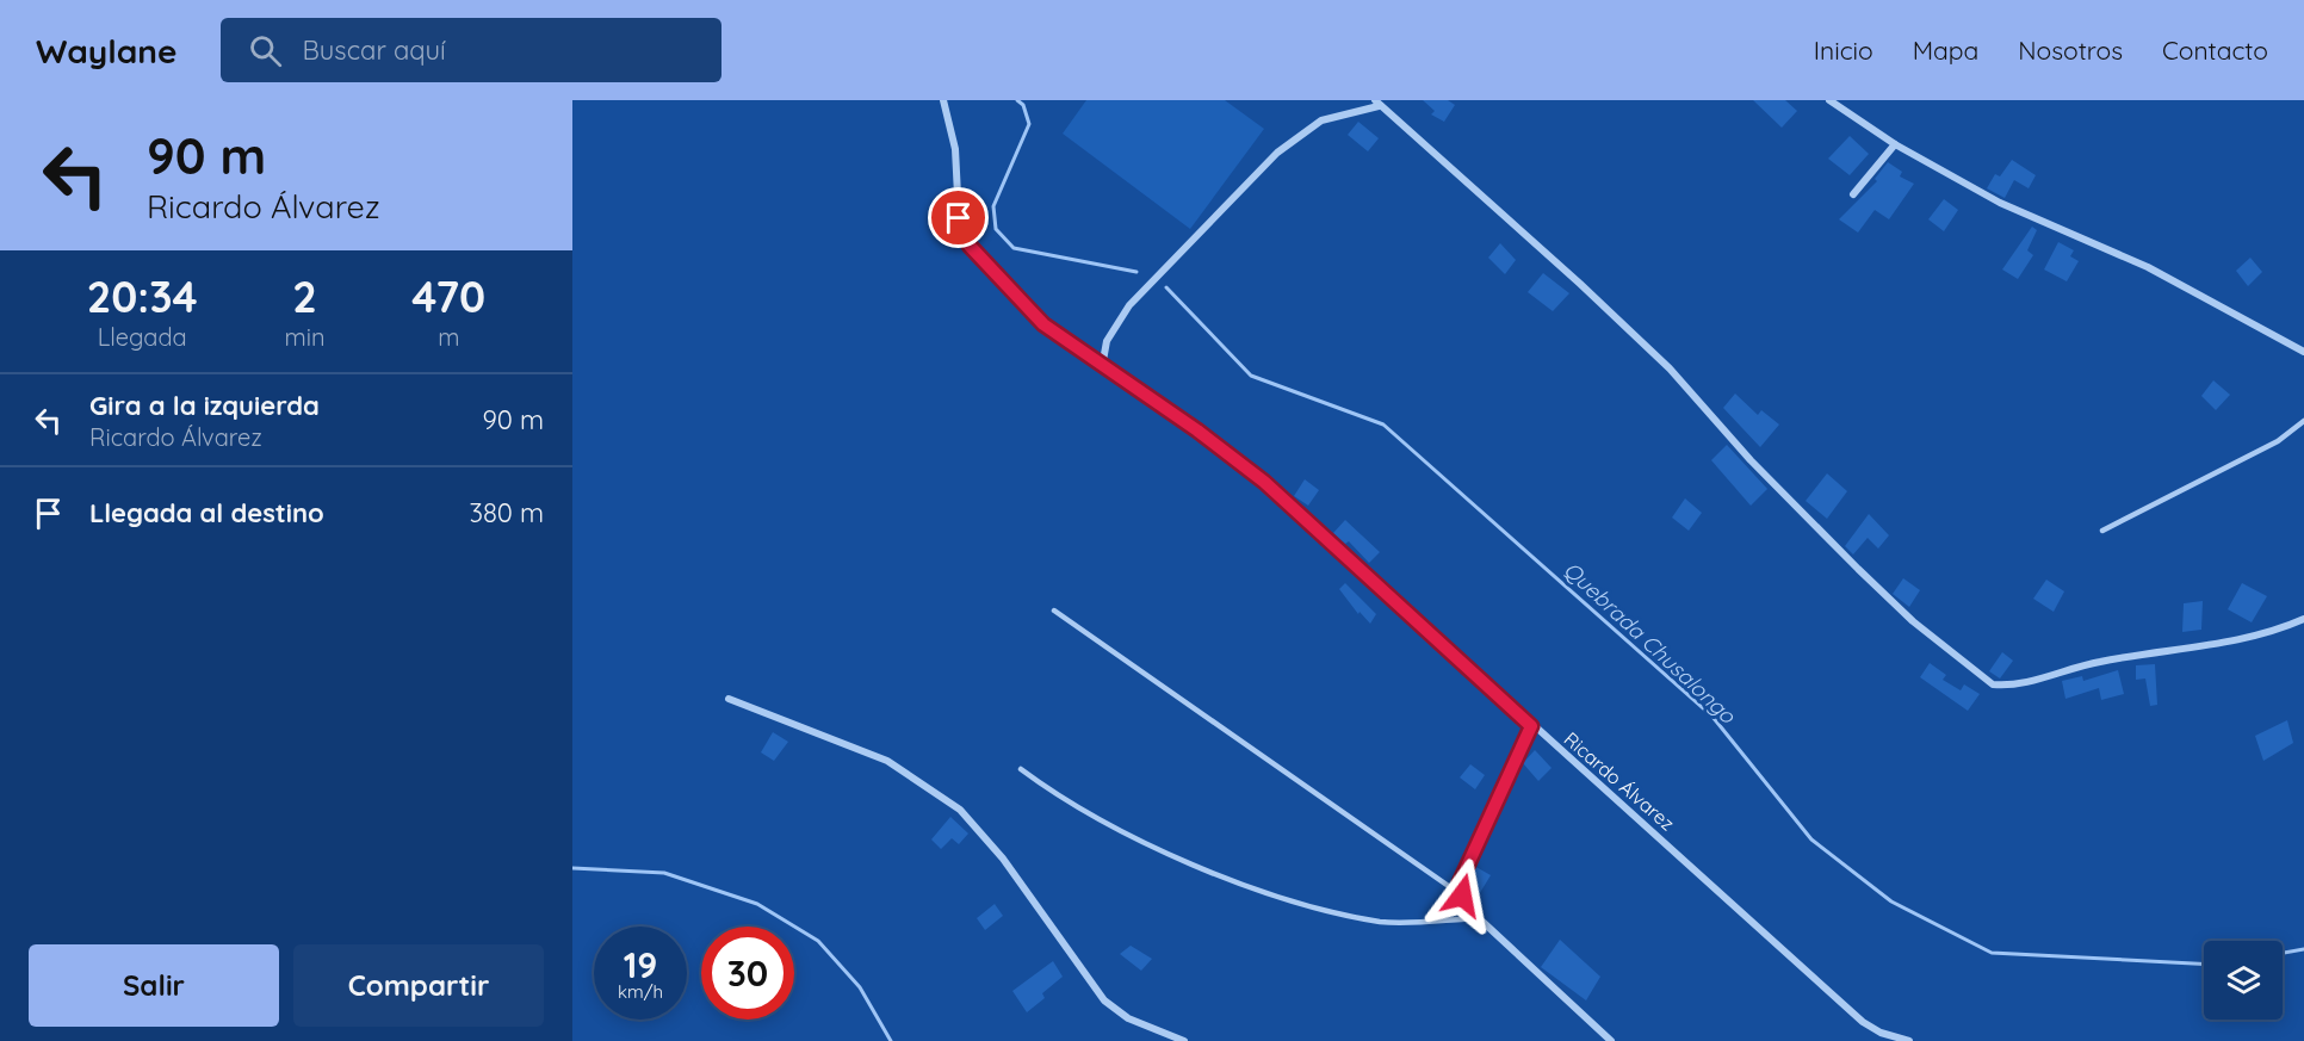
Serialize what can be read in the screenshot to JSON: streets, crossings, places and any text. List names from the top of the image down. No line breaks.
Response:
{"streets":{"street":["Ricardo Álvarez"]},"water":["Quebrada Chusalongo"],"page":{"header":"Waylane","search":"Buscar aquí","nav":["Inicio","Mapa","Nosotros","Contacto"],"turn":["90 m","Ricardo Álvarez"],"eta":["20:34","Llegada","2","min","470","m"],"list":[{"name":"Gira a la izquierda","note":"Ricardo Álvarez","value":"90 m"},{"name":"Llegada al destino","value":"380 m"}],"speed":"19 km/h","limit":"30","buttons":["Salir","Compartir"]}}
